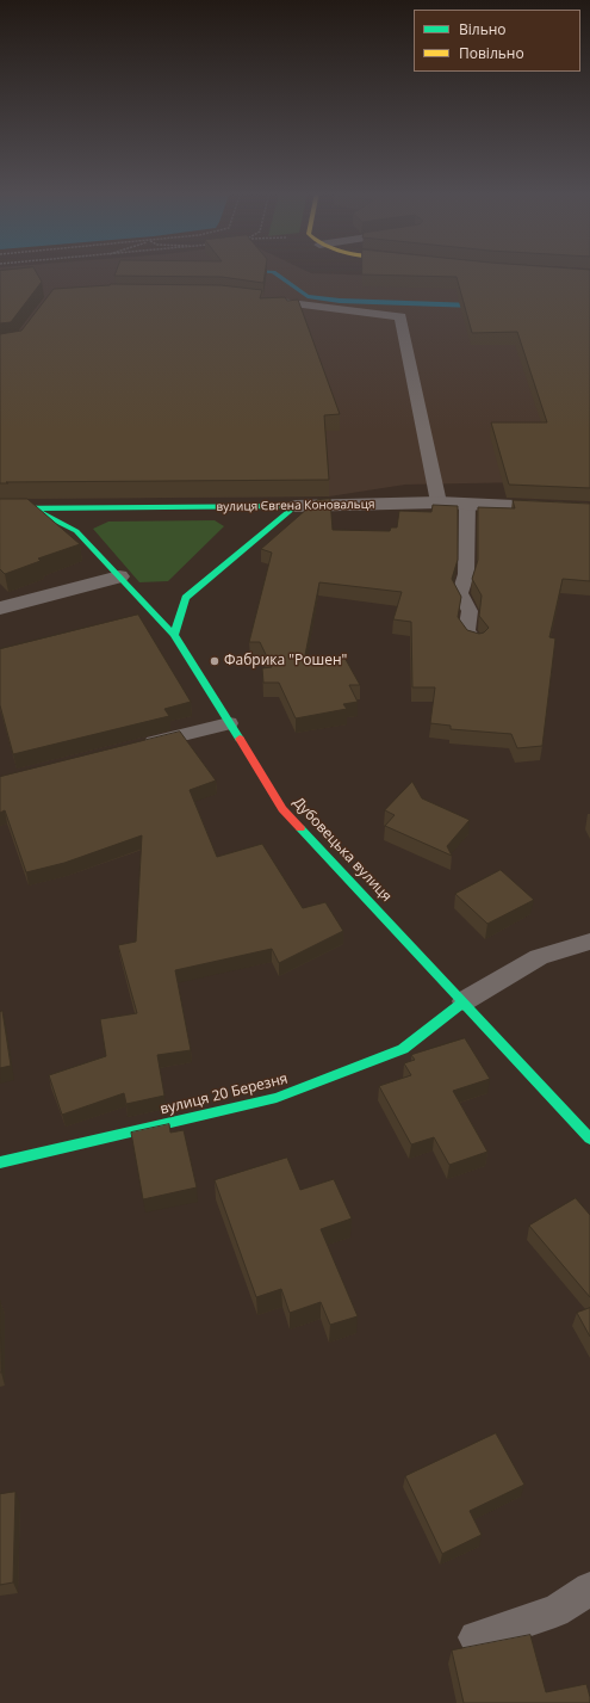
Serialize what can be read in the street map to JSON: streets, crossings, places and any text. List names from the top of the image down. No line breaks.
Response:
{"streets":{"street":["вулиця Євгена Коновальця","Дубовецька вулиця","вулиця 20 Березня"]},"crossings":[["вулиця Євгена Коновальця","Дубовецька вулиця"],["Дубовецька вулиця","вулиця 20 Березня"]],"places":["Фабрика \"Рошен\""],"legend":["Вільно","Повільно"]}
